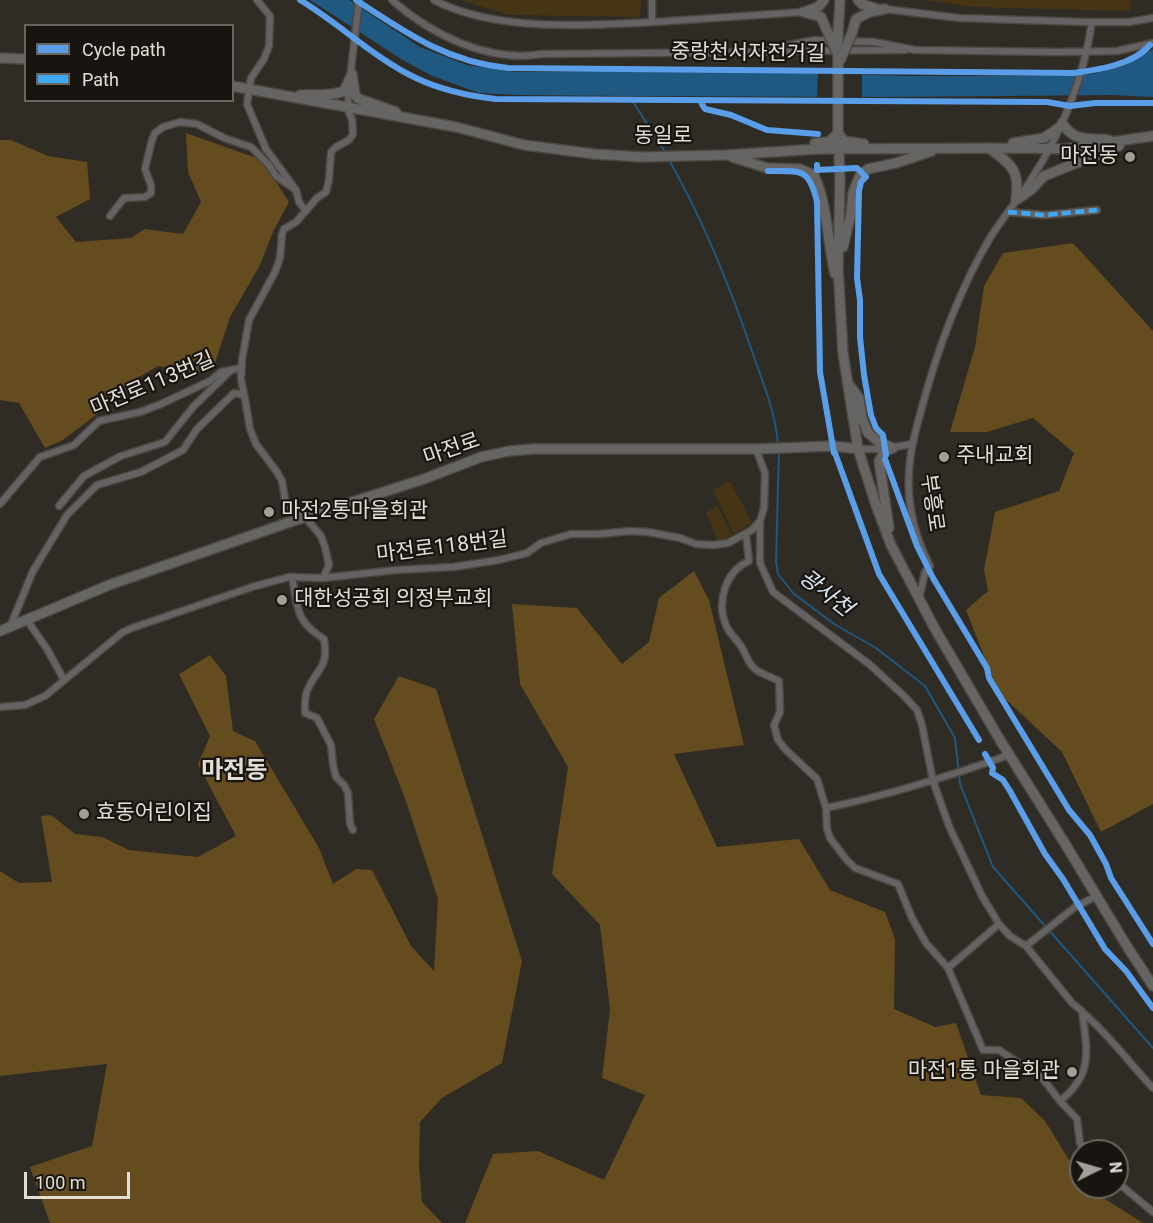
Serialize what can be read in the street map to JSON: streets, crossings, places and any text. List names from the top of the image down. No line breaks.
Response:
{"streets":{"main road":["동일로","마전로"],"street":["마전로113번길","부흥로","마전로118번길"],"cycle path":["중랑천서자전거길"]},"crossings":[["동일로","부흥로"],["마전로","부흥로"]],"districts":["마전동"],"water":["광사천"],"places":["마전동","주내교회","마전2통마을회관","대한성공회 의정부교회","효동어린이집","마전1통 마을회관"],"legend":["Cycle path","Path"],"scale_bar":"100 m","north":"right"}
